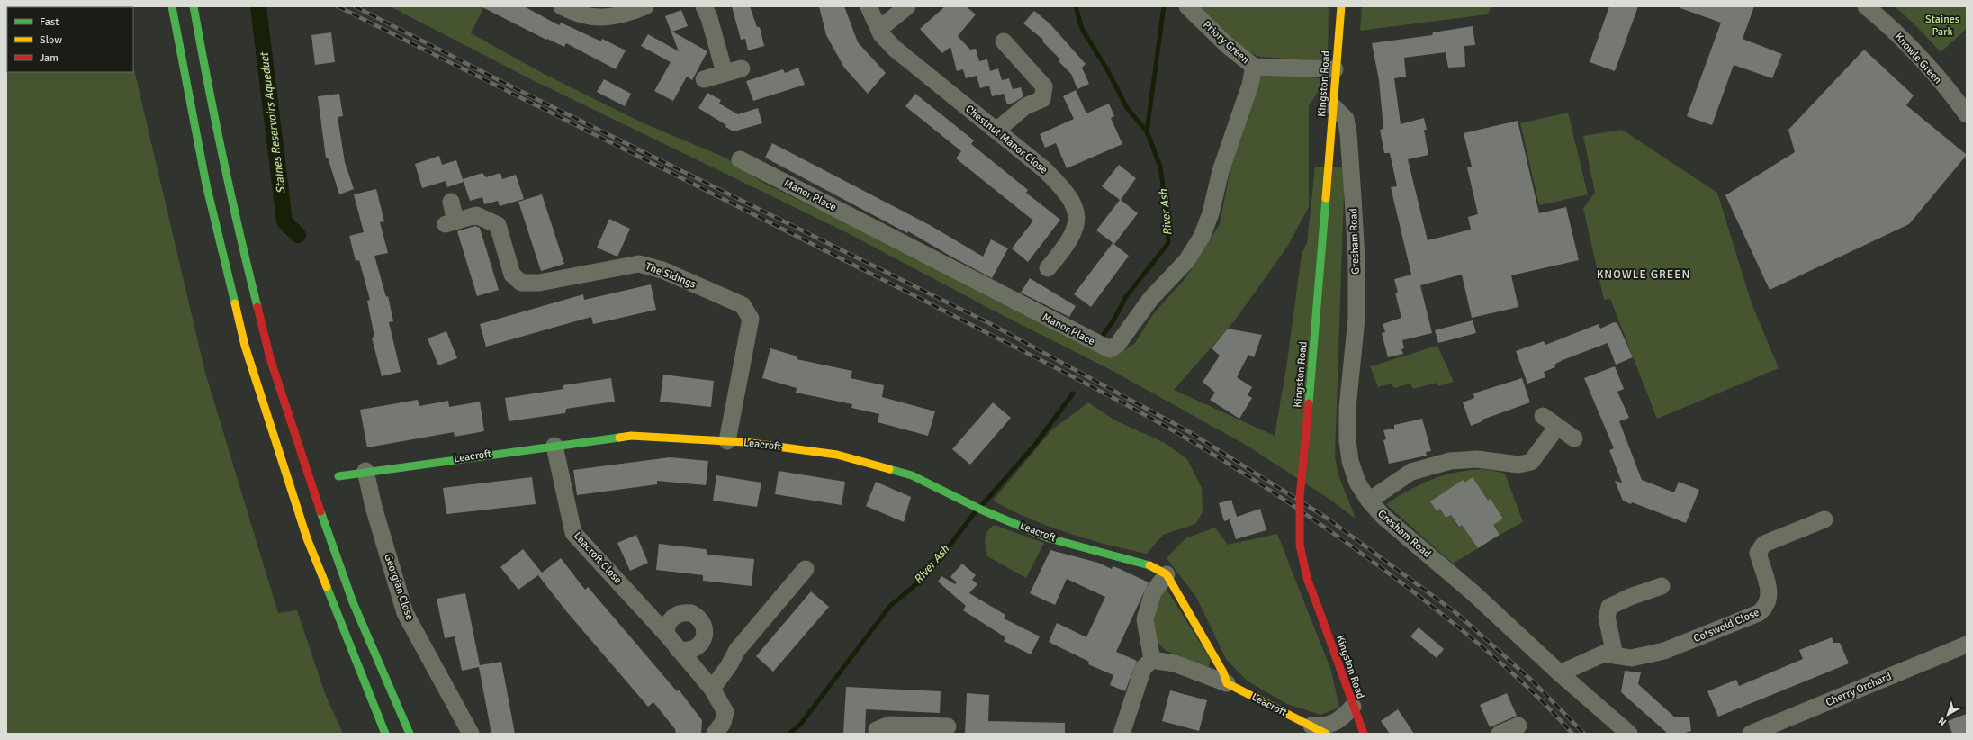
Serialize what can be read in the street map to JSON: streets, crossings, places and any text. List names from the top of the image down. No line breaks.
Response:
{"streets":{"main road":["Kingston Road","Leacroft"],"street":["Priory Green","Knowle Green","Chestnut Manor Close","Manor Place","Gresham Road","The Sidings","Leacroft Close","Georgian Close","Cotswold Close","Cherry Orchard"]},"crossings":[["Priory Green","Kingston Road"],["Priory Green","Manor Place"],["Kingston Road","Gresham Road"],["Kingston Road","Leacroft"],["Gresham Road","Cotswold Close"],["The Sidings","Leacroft"],["Leacroft","Leacroft Close"],["Leacroft","Georgian Close"]],"districts":["KNOWLE GREEN"],"water":["Staines Reservoirs Aqueduct","River Ash"],"parks":["Staines Park"],"legend":["Fast","Slow","Jam"],"north":"bottom left"}
